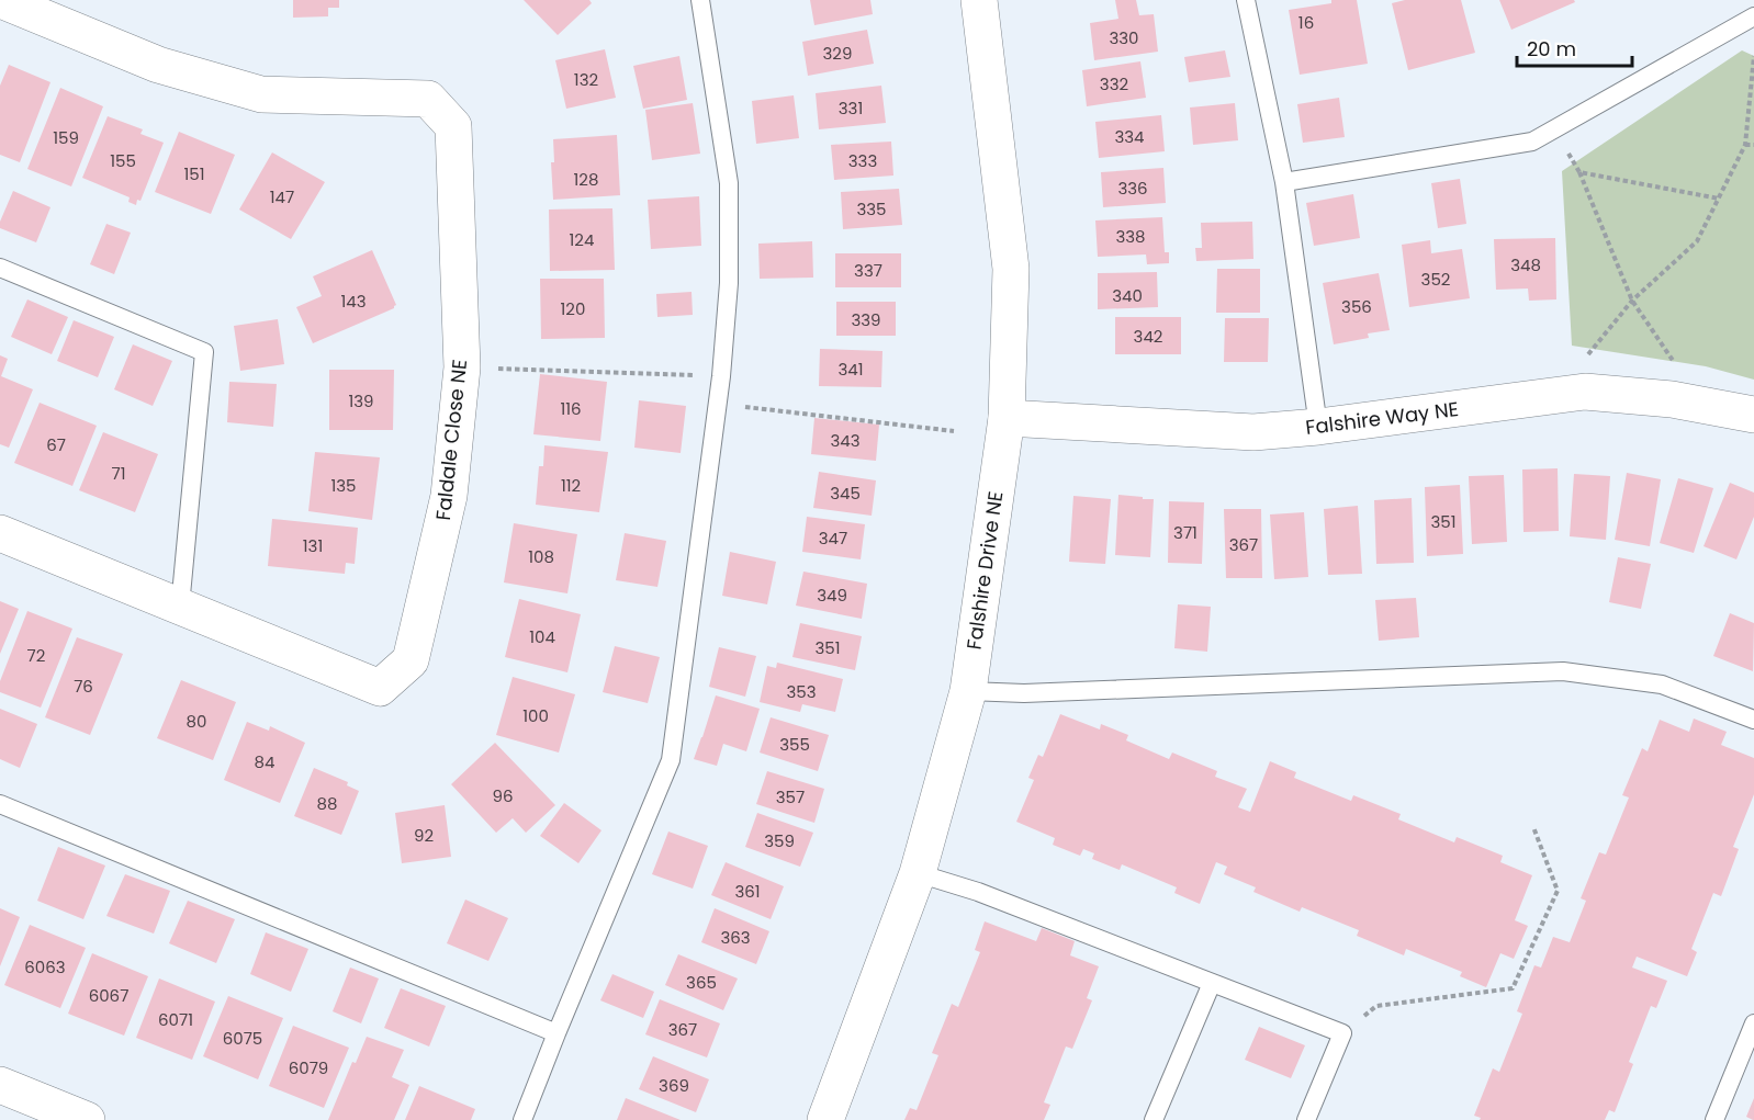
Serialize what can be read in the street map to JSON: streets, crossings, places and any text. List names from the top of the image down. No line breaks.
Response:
{"streets":{"street":["Falshire Way NE","Faldale Close NE","Falshire Drive NE"]},"crossings":[["Falshire Way NE","Falshire Drive NE"]],"house_numbers":["16","330","329","132","332","331","334","159","155","333","151","128","336","147","335","338","124","348","337","352","340","143","356","120","339","342","341","139","116","343","67","71","135","112","345","351","371","347","367","131","108","349","104","351","72","76","353","100","80","355","84","96","357","88","92","359","361","363","6063","365","6067","6071","367","6075","6079","369"],"scale_bar":"20 m"}
